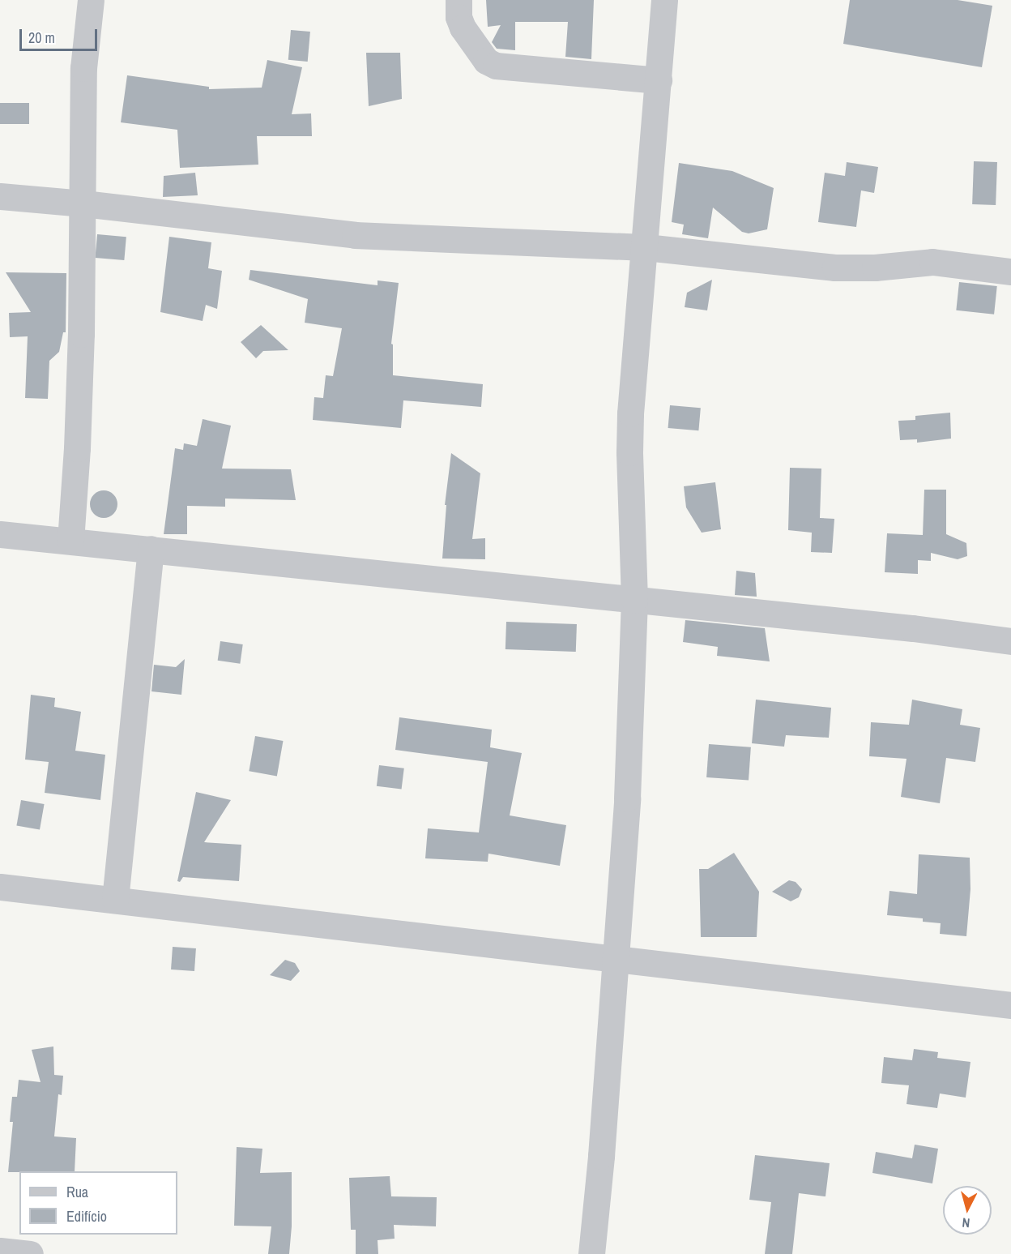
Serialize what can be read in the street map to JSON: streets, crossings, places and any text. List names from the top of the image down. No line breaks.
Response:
{"legend":["Rua","Edifício"],"scale_bar":"20 m","north":"bottom"}
